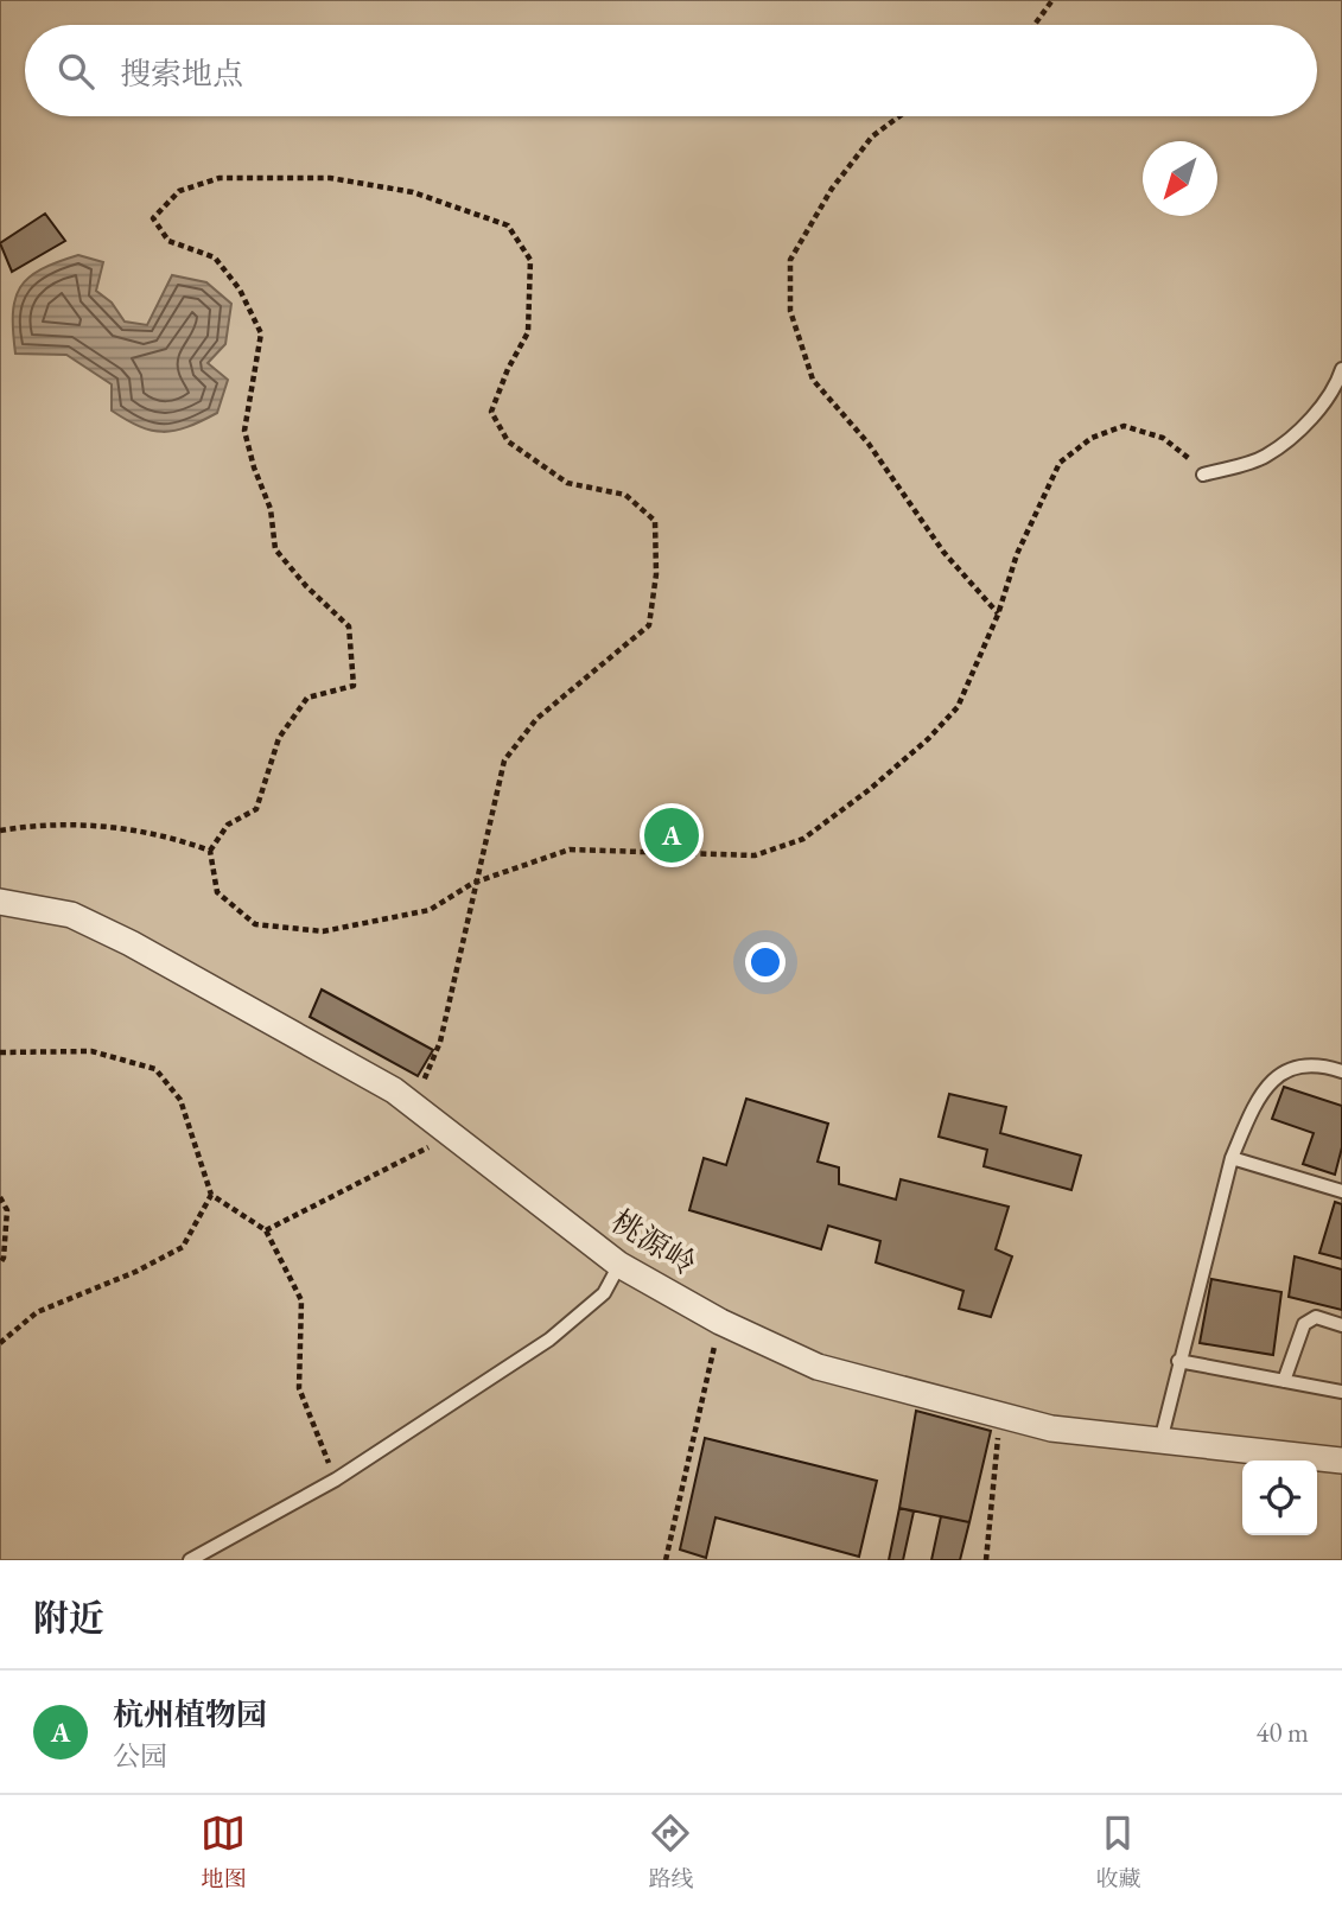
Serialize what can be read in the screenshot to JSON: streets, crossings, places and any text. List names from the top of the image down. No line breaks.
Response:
{"streets":{"street":["桃源岭"]},"north":"bottom left","page":{"search":"搜索地点","pins":"A","heading":"附近","list":[{"mark":"A","name":"杭州植物园","note":"公园","value":"40 m"}],"nav":["地图","路线","收藏"]}}
